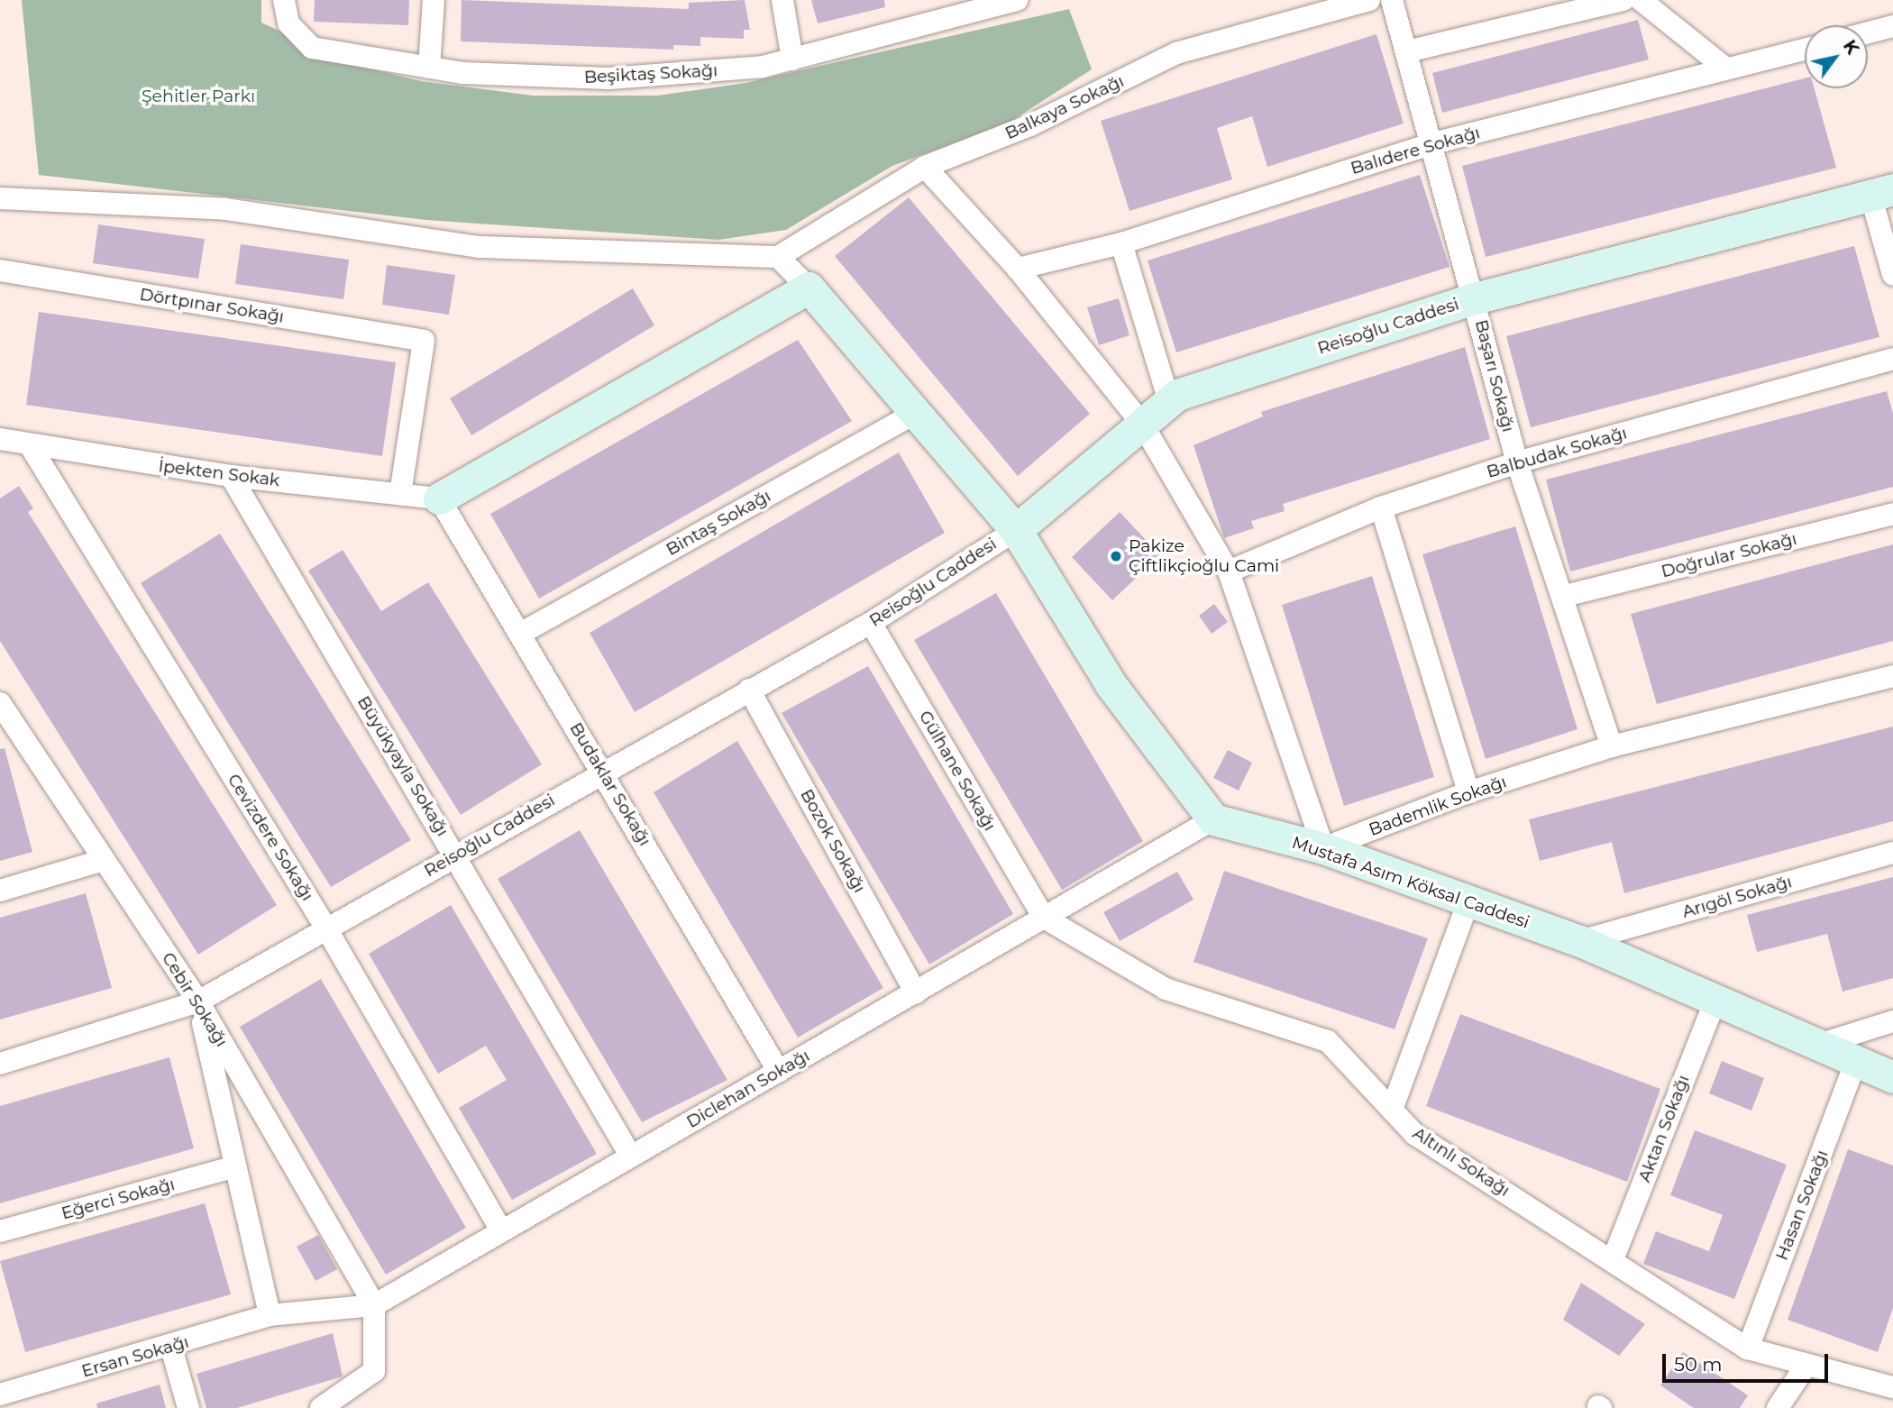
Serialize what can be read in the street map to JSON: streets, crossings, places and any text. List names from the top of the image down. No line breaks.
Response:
{"streets":{"street":["Beşiktaş Sokağı","Balkaya Sokağı","Balıdere Sokağı","Dörtpınar Sokağı","Reisoğlu Caddesi","Başarı Sokağı","Balbudak Sokağı","İpekten Sokak","Bintaş Sokağı","Doğrular Sokağı","Büyükyayla Sokağı","Gülhane Sokağı","Budaklar Sokağı","Bademlik Sokağı","Cevizdere Sokağı","Bozok Sokağı","Mustafa Asım Köksal Caddesi","Arıgöl Sokağı","Cebir Sokağı","Diclehan Sokağı","Aktan Sokağı","Altınlı Sokağı","Eğerci Sokağı","Hasan Sokağı","Ersan Sokağı"]},"crossings":[["Balıdere Sokağı","Başarı Sokağı"],["Dörtpınar Sokağı","İpekten Sokak"],["Reisoğlu Caddesi","Başarı Sokağı"],["Reisoğlu Caddesi","Büyükyayla Sokağı"],["Reisoğlu Caddesi","Gülhane Sokağı"],["Reisoğlu Caddesi","Budaklar Sokağı"],["Reisoğlu Caddesi","Cevizdere Sokağı"],["Reisoğlu Caddesi","Bozok Sokağı"],["Reisoğlu Caddesi","Cebir Sokağı"],["Başarı Sokağı","Balbudak Sokağı"],["Başarı Sokağı","Doğrular Sokağı"],["Başarı Sokağı","Bademlik Sokağı"],["İpekten Sokak","Büyükyayla Sokağı"],["İpekten Sokak","Budaklar Sokağı"],["İpekten Sokak","Cevizdere Sokağı"],["Bintaş Sokağı","Budaklar Sokağı"],["Büyükyayla Sokağı","Diclehan Sokağı"],["Gülhane Sokağı","Diclehan Sokağı"],["Gülhane Sokağı","Altınlı Sokağı"],["Budaklar Sokağı","Diclehan Sokağı"],["Bademlik Sokağı","Mustafa Asım Köksal Caddesi"],["Cevizdere Sokağı","Diclehan Sokağı"],["Bozok Sokağı","Diclehan Sokağı"],["Mustafa Asım Köksal Caddesi","Arıgöl Sokağı"],["Mustafa Asım Köksal Caddesi","Diclehan Sokağı"],["Mustafa Asım Köksal Caddesi","Aktan Sokağı"],["Mustafa Asım Köksal Caddesi","Hasan Sokağı"],["Cebir Sokağı","Diclehan Sokağı"],["Diclehan Sokağı","Altınlı Sokağı"],["Diclehan Sokağı","Ersan Sokağı"],["Aktan Sokağı","Altınlı Sokağı"],["Altınlı Sokağı","Hasan Sokağı"]],"parks":["Şehitler Parkı"],"places":["Pakize Çiftlikçioğlu Cami"],"scale_bar":"50 m","north":"top right"}
